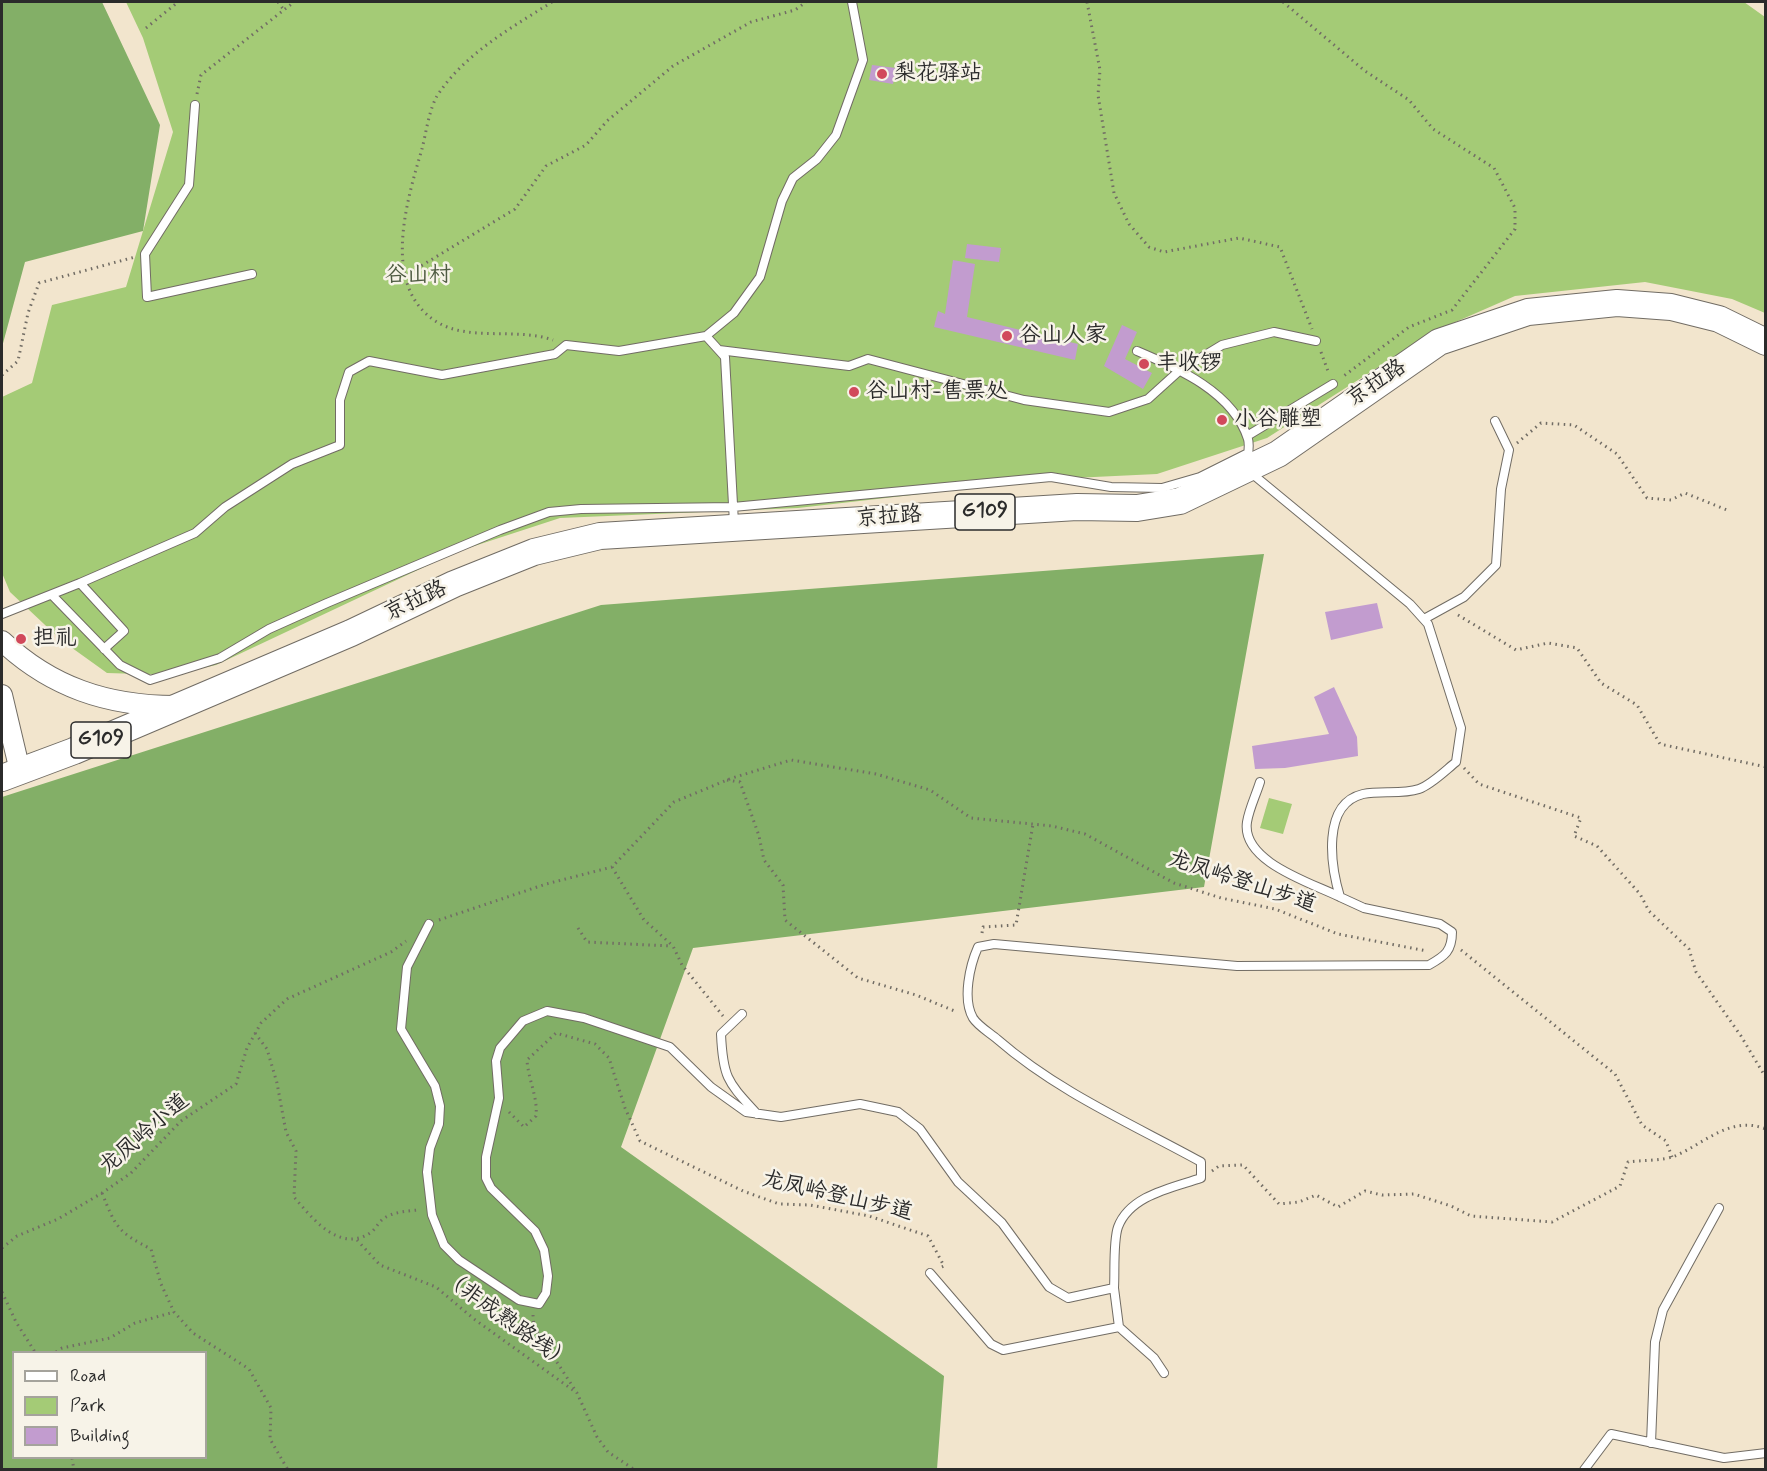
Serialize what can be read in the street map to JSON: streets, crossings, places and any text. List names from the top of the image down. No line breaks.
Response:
{"streets":{"highway":["京拉路","G109"],"path":["龙凤岭登山步道","龙凤岭小道","（非成熟路线）"]},"parks":["谷山村"],"places":["梨花驿站","谷山人家","丰收锣","谷山村-售票处","小谷雕塑","担礼"],"legend":["Road","Park","Building"]}
